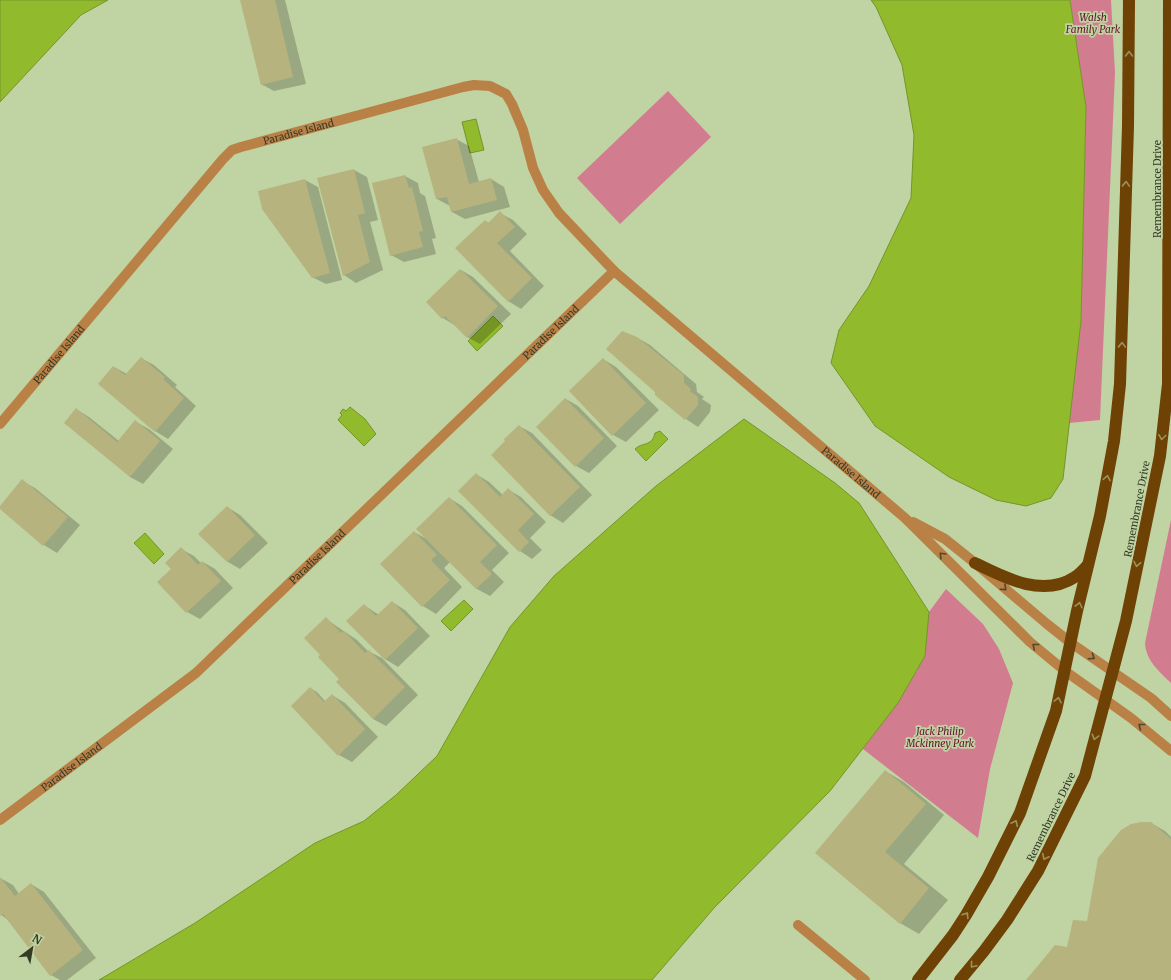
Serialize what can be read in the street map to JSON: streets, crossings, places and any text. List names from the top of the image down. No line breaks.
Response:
{"streets":{"highway":["Remembrance Drive"],"street":["Paradise Island"]},"crossings":[["Paradise Island","Remembrance Drive"]],"parks":["Walsh Family Park","Jack Philip Mckinney Park"],"north":"top right"}
